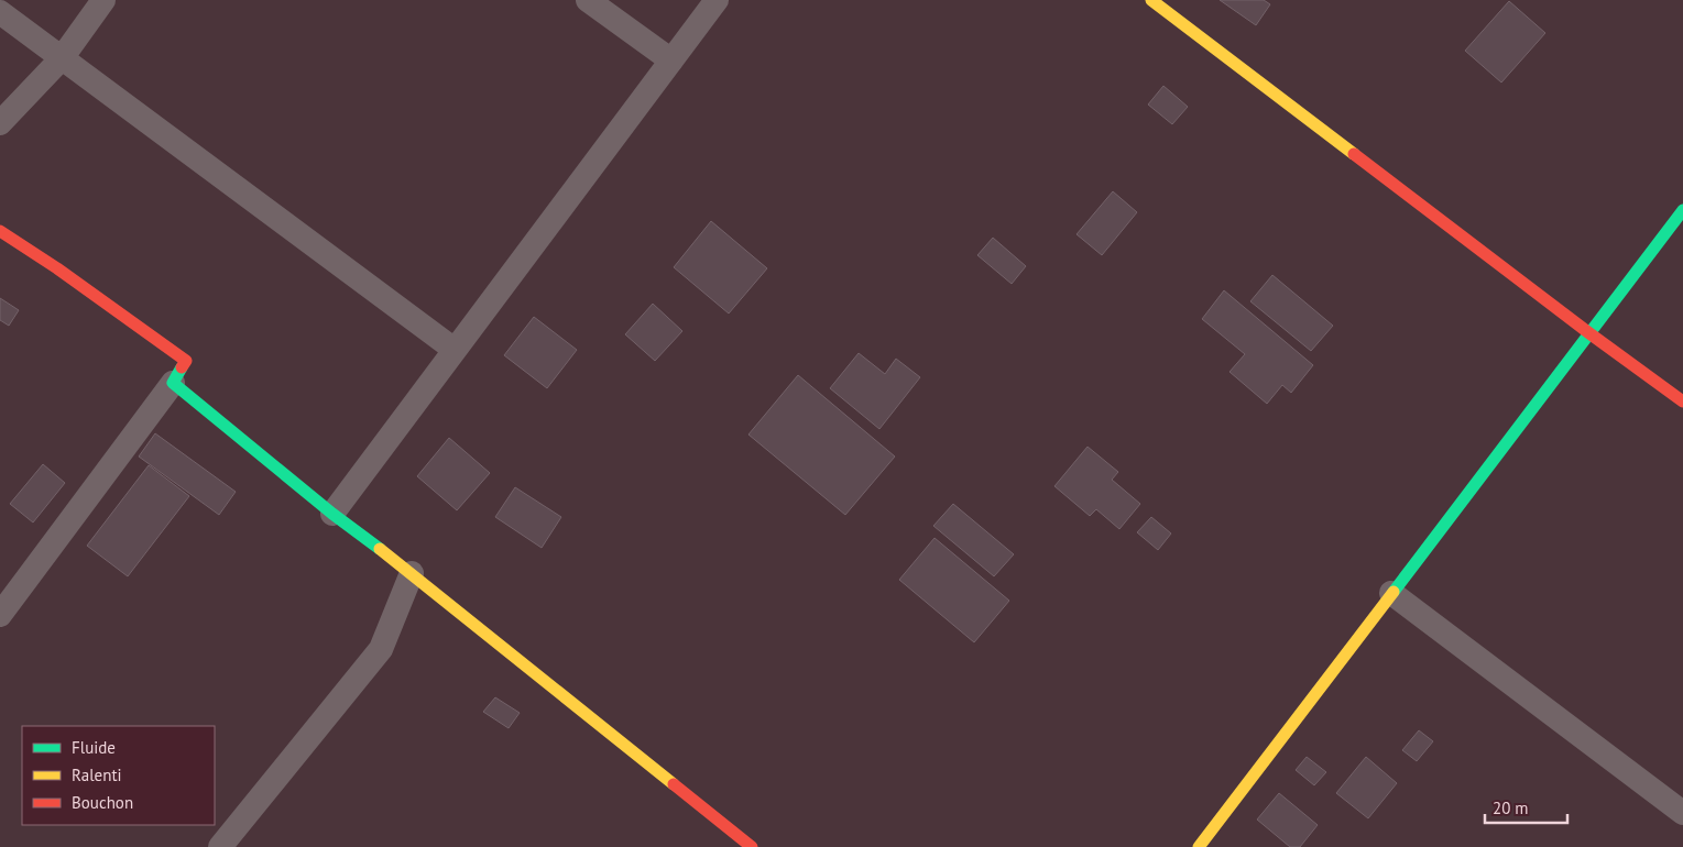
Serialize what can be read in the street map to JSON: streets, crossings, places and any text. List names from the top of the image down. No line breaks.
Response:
{"legend":["Fluide","Ralenti","Bouchon"],"scale_bar":"20 m"}
